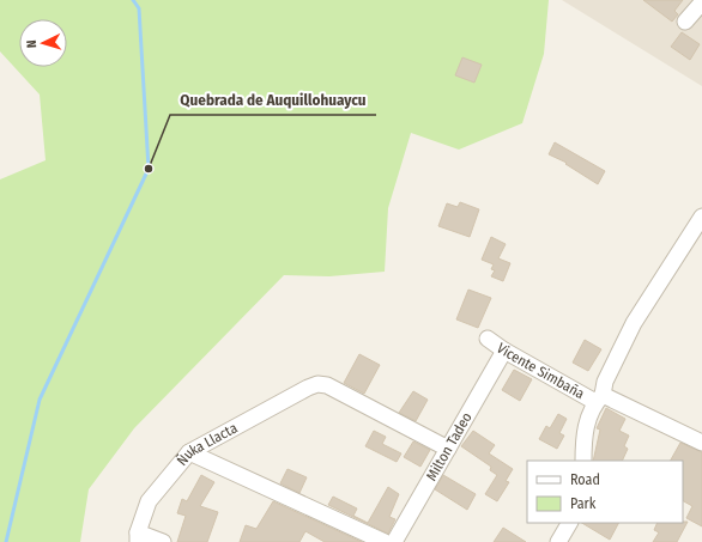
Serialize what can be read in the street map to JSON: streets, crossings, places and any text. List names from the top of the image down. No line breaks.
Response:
{"streets":{"street":["Vicente Simbaña","Ñuka Llacta","Milton Tadeo"]},"crossings":[["Vicente Simbaña","Milton Tadeo"],["Ñuka Llacta","Milton Tadeo"]],"places":["Quebrada de Auquillohuaycu"],"legend":["Road","Park"],"north":"left"}
